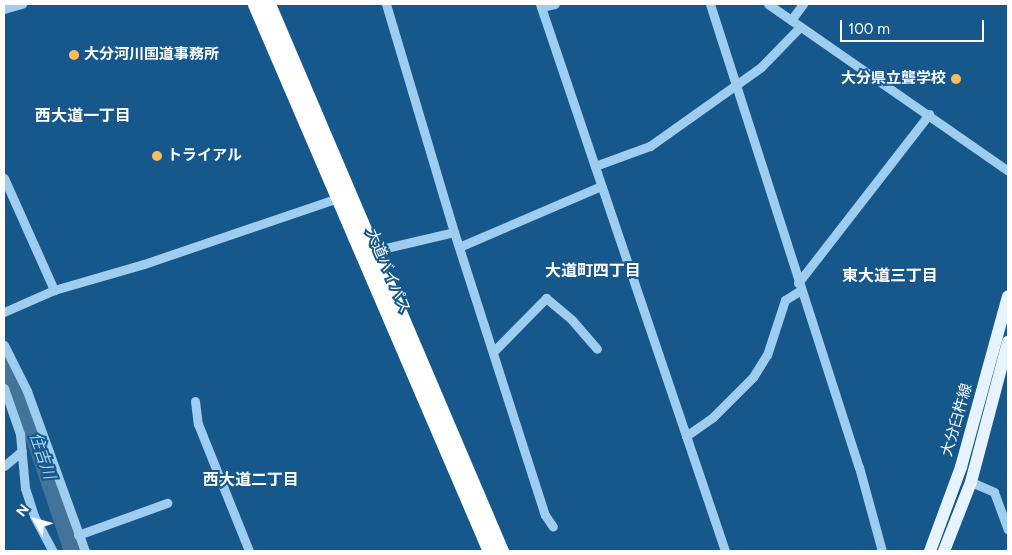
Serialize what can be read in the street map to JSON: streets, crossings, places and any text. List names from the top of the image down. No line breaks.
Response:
{"streets":{"highway":["大道バイパス"],"main road":["大分臼杵線"]},"districts":["西大道一丁目","大道町四丁目","東大道三丁目","西大道二丁目"],"water":["住吉川"],"places":["大分河川国道事務所","大分県立聾学校","トライアル"],"scale_bar":"100 m","north":"top left"}
